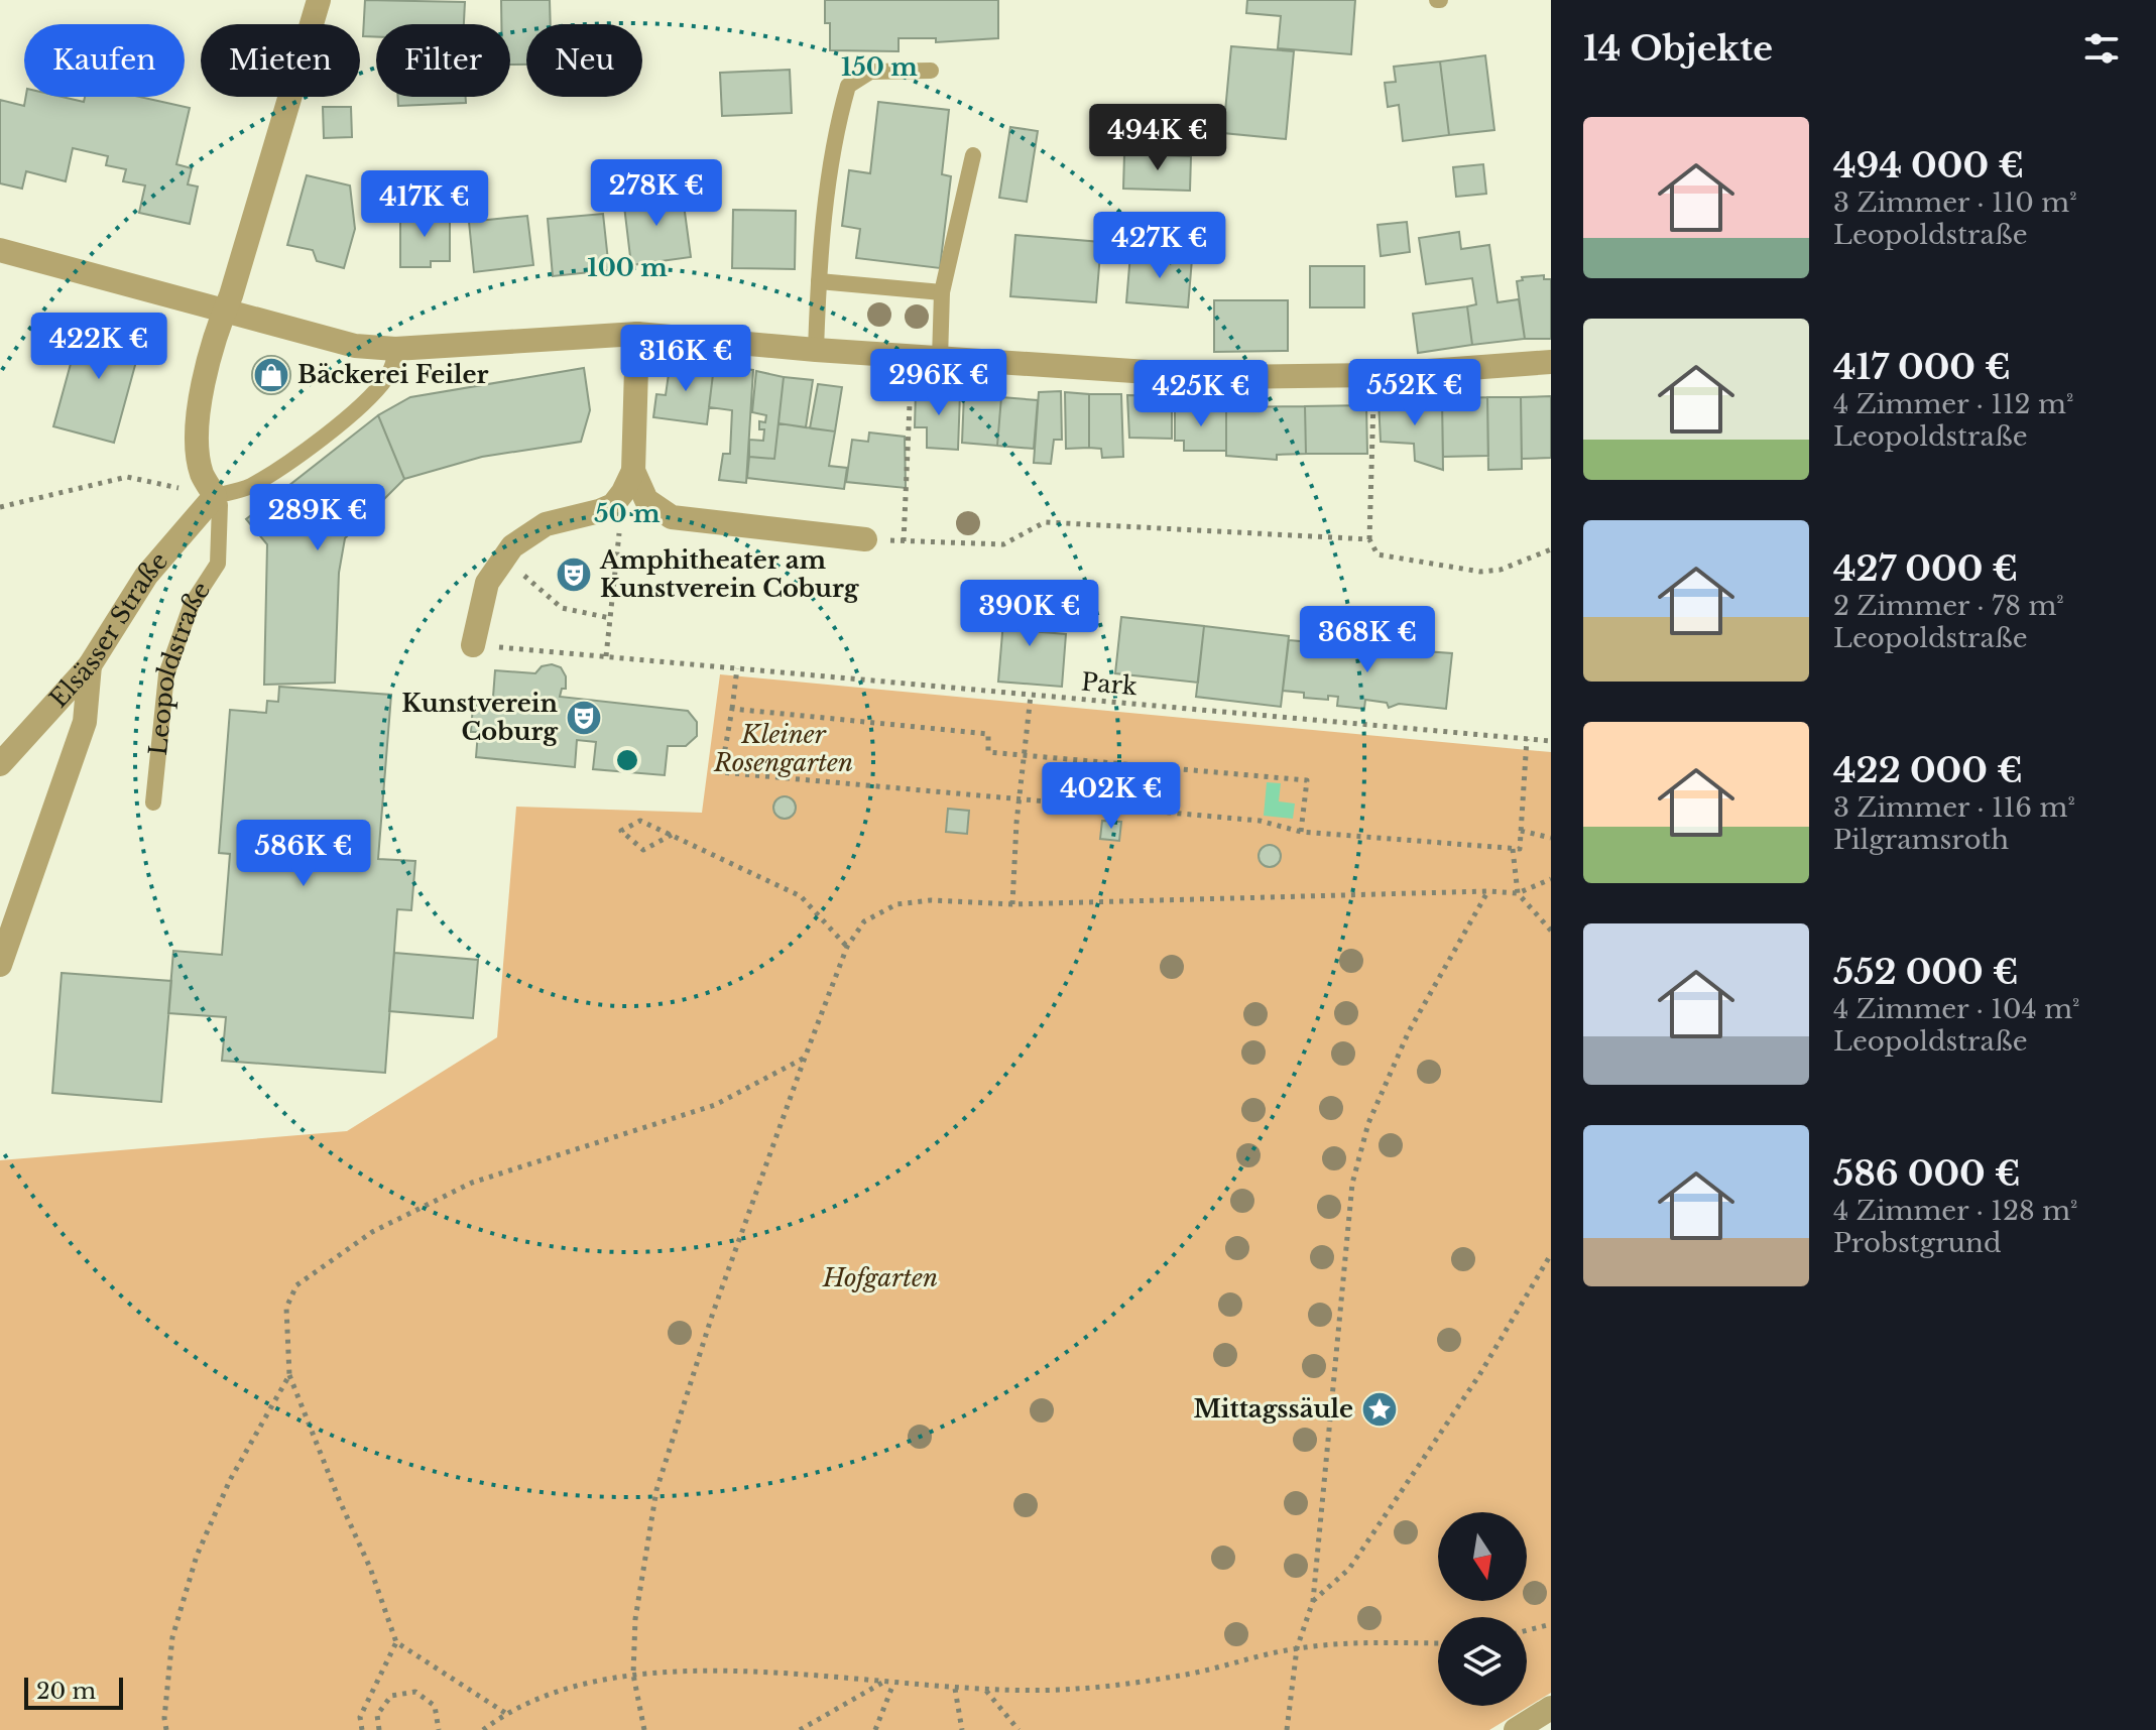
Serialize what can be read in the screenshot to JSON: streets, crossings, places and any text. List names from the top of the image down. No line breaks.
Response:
{"streets":{"street":["Elsässer Straße"],"lane":["Leopoldstraße"],"path":["Park"]},"crossings":[["Elsässer Straße","Leopoldstraße"]],"parks":["Kleiner Rosengarten","Hofgarten"],"places":{"shop":["Bäckerei Feiler"],"theatre":["Amphitheater am Kunstverein Coburg","Kunstverein Coburg"],"place":["Mittagssäule"]},"scale_bar":"20 m","north":"bottom","page":{"heading":"14 Objekte","chip":["Kaufen","Mieten","Filter","Neu"],"list":[{"name":"494 000 €","note":"3 Zimmer · 110 m² · Leopoldstraße"},{"name":"417 000 €","note":"4 Zimmer · 112 m² · Leopoldstraße"},{"name":"427 000 €","note":"2 Zimmer · 78 m² · Leopoldstraße"},{"name":"422 000 €","note":"3 Zimmer · 116 m² · Pilgramsroth"},{"name":"552 000 €","note":"4 Zimmer · 104 m² · Leopoldstraße"},{"name":"586 000 €","note":"4 Zimmer · 128 m² · Probstgrund"}],"price":["494K €","278K €","417K €","427K €","422K €","316K €","296K €","552K €","425K €","289K €","390K €","368K €","402K €","586K €"],"scale":"20 m"},"rings":["150 m","100 m","50 m"]}
